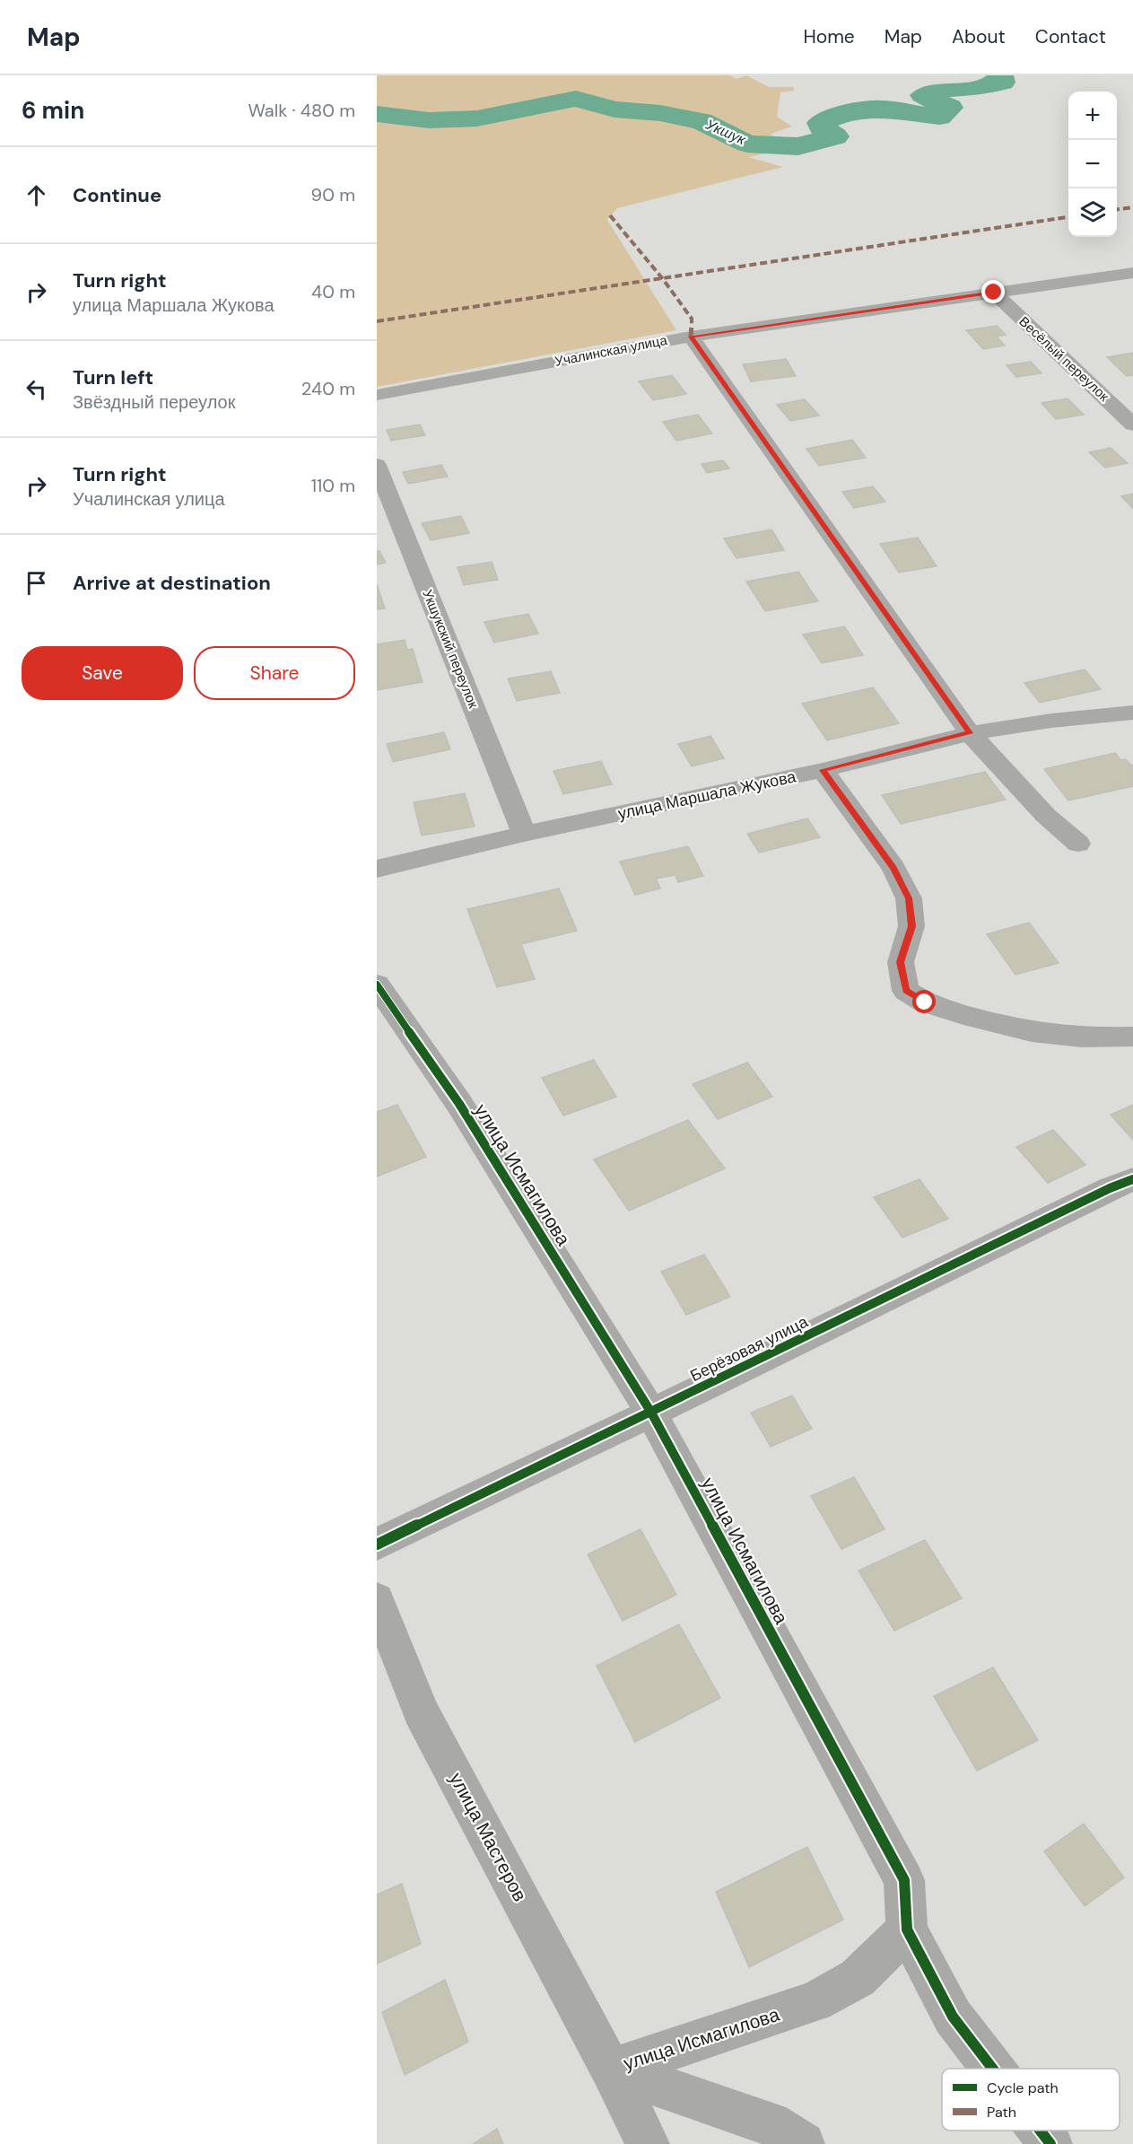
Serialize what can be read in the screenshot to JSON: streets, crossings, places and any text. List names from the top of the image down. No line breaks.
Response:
{"streets":{"street":["Учалинская улица","Весёлый переулок","Укшукский переулок","улица Маршала Жукова","улица Исмагилова","Берёзовая улица","улица Мастеров"]},"crossings":[["Учалинская улица","Весёлый переулок"],["Укшукский переулок","улица Маршала Жукова"],["улица Исмагилова","Берёзовая улица"],["улица Исмагилова","улица Мастеров"]],"water":["Укшук"],"legend":["Cycle path","Path"],"page":{"header":"Map","nav":["Home","Map","About","Contact"],"heading":["6 min","Walk · 480 m"],"map_buttons":["+","−"],"list":[["Continue","90 m"],["Turn right","улица Маршала Жукова","40 m"],["Turn left","Звёздный переулок","240 m"],["Turn right","Учалинская улица","110 m"],"Arrive at destination"],"buttons":["Save","Share"]}}
